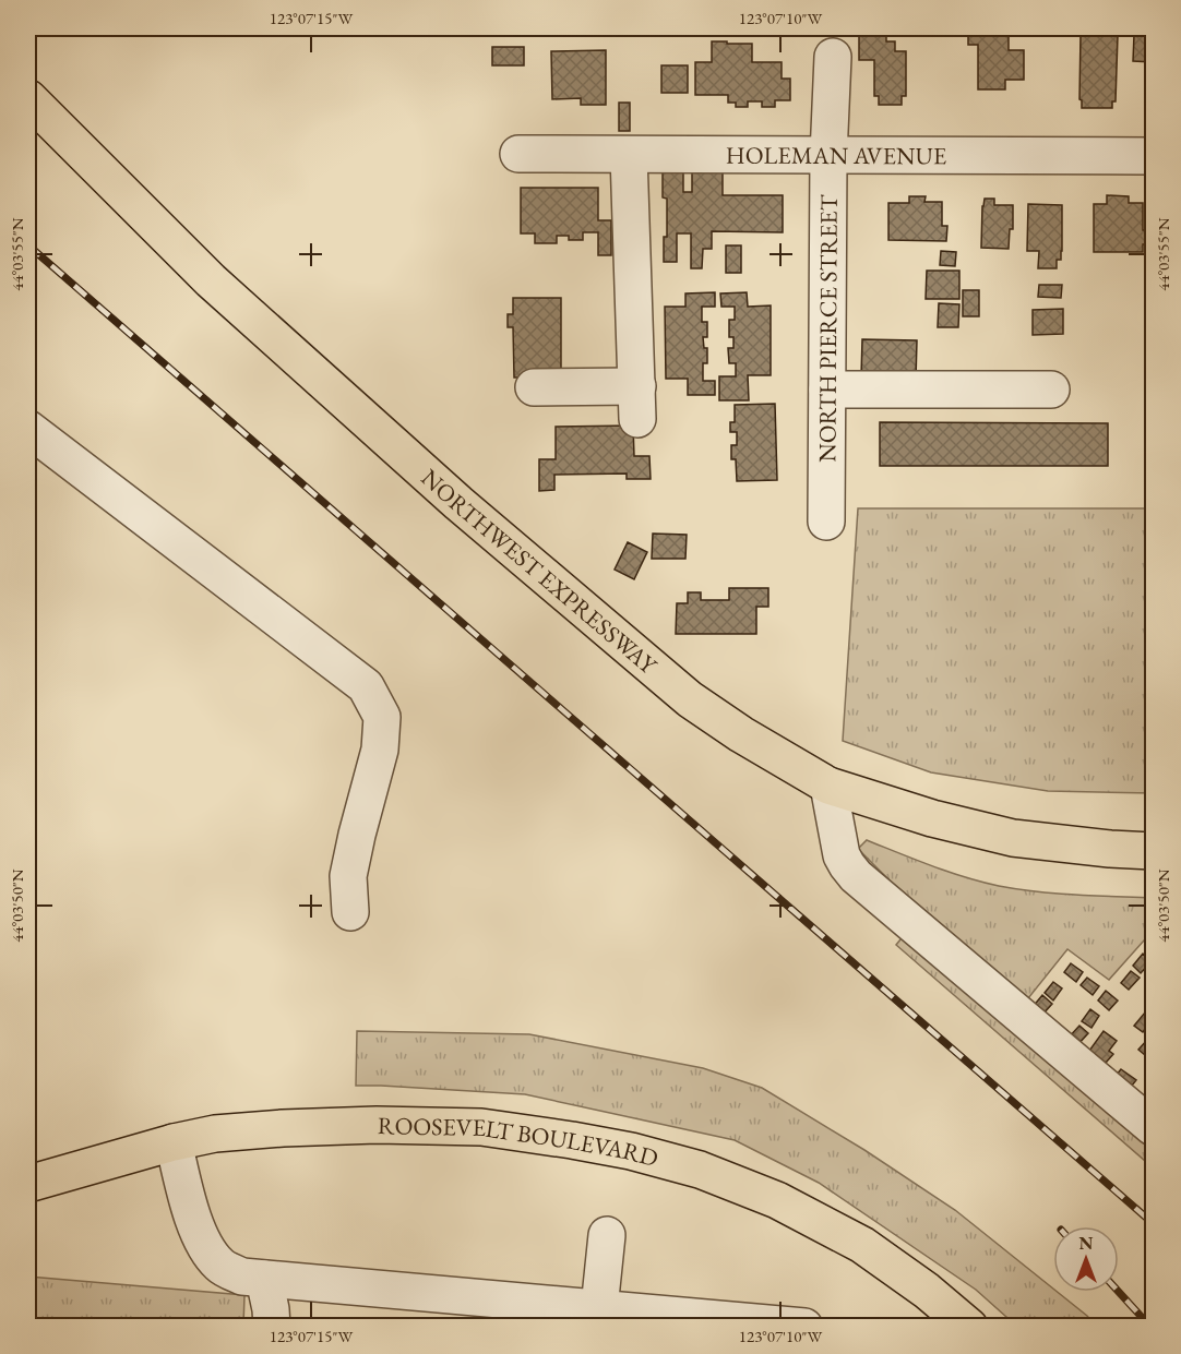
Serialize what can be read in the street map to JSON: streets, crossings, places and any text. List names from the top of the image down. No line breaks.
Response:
{"streets":{"main road":["NORTHWEST EXPRESSWAY","ROOSEVELT BOULEVARD"],"street":["HOLEMAN AVENUE","NORTH PIERCE STREET"]},"crossings":[["HOLEMAN AVENUE","NORTH PIERCE STREET"]],"north":"top","coordinates":["123°07'15\"W","123°07'10\"W","44°03'55\"N","44°03'50\"N"]}
